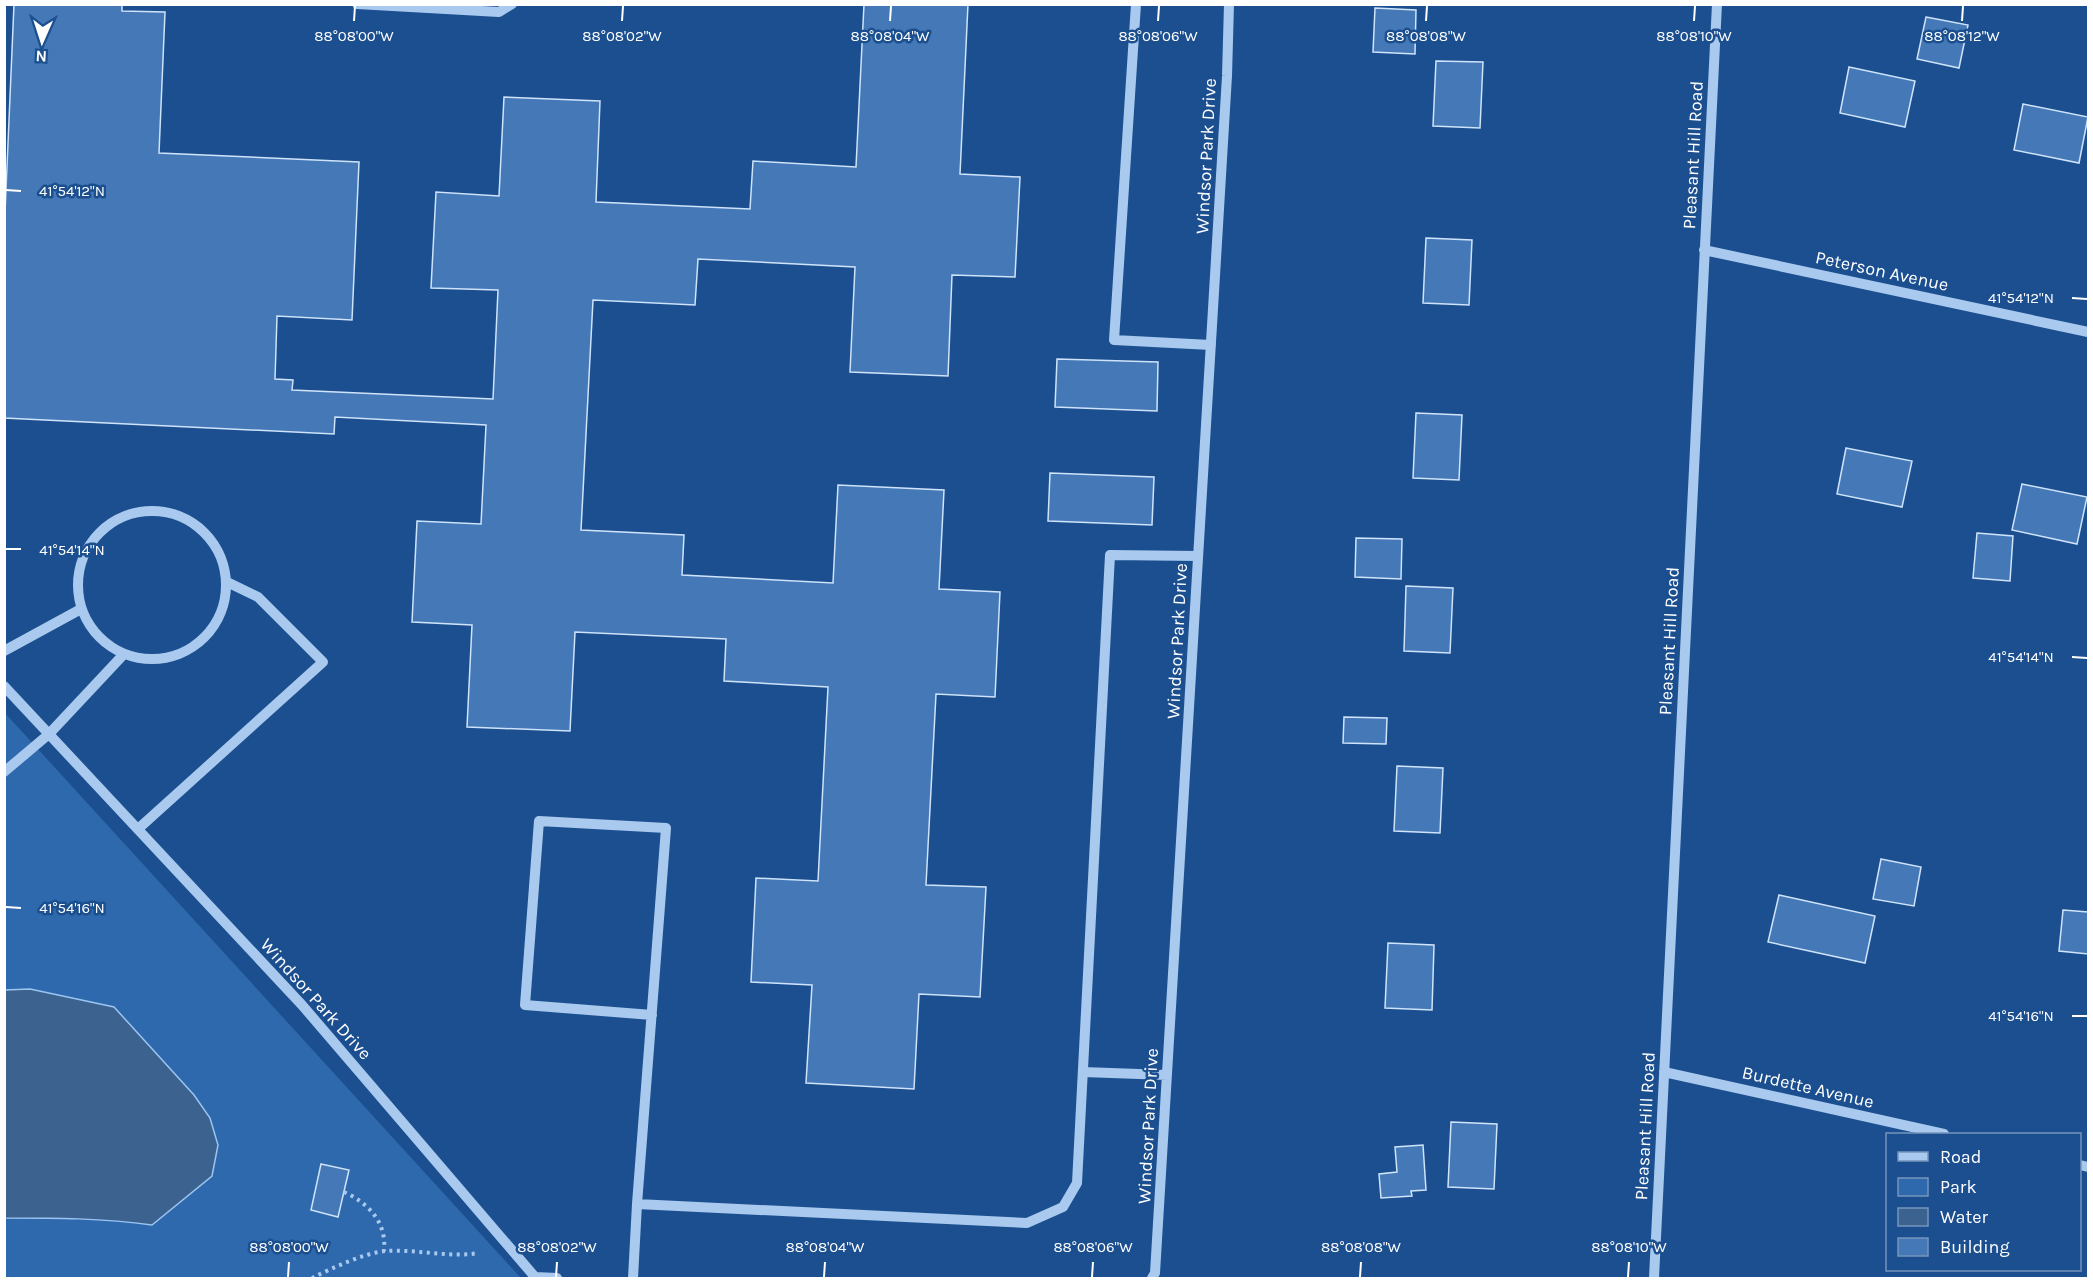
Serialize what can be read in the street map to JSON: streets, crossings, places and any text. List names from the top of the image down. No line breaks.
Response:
{"streets":{"street":["Pleasant Hill Road","Windsor Park Drive","Peterson Avenue","Burdette Avenue"]},"crossings":[["Pleasant Hill Road","Peterson Avenue"],["Pleasant Hill Road","Burdette Avenue"]],"legend":["Road","Park","Water","Building"],"north":"bottom","coordinates":["88°08'04\"W","88°08'06\"W","88°08'10\"W","88°08'00\"W","88°08'02\"W","88°08'08\"W","88°08'12\"W","41°54'12\"N","41°54'14\"N","41°54'16\"N"]}
